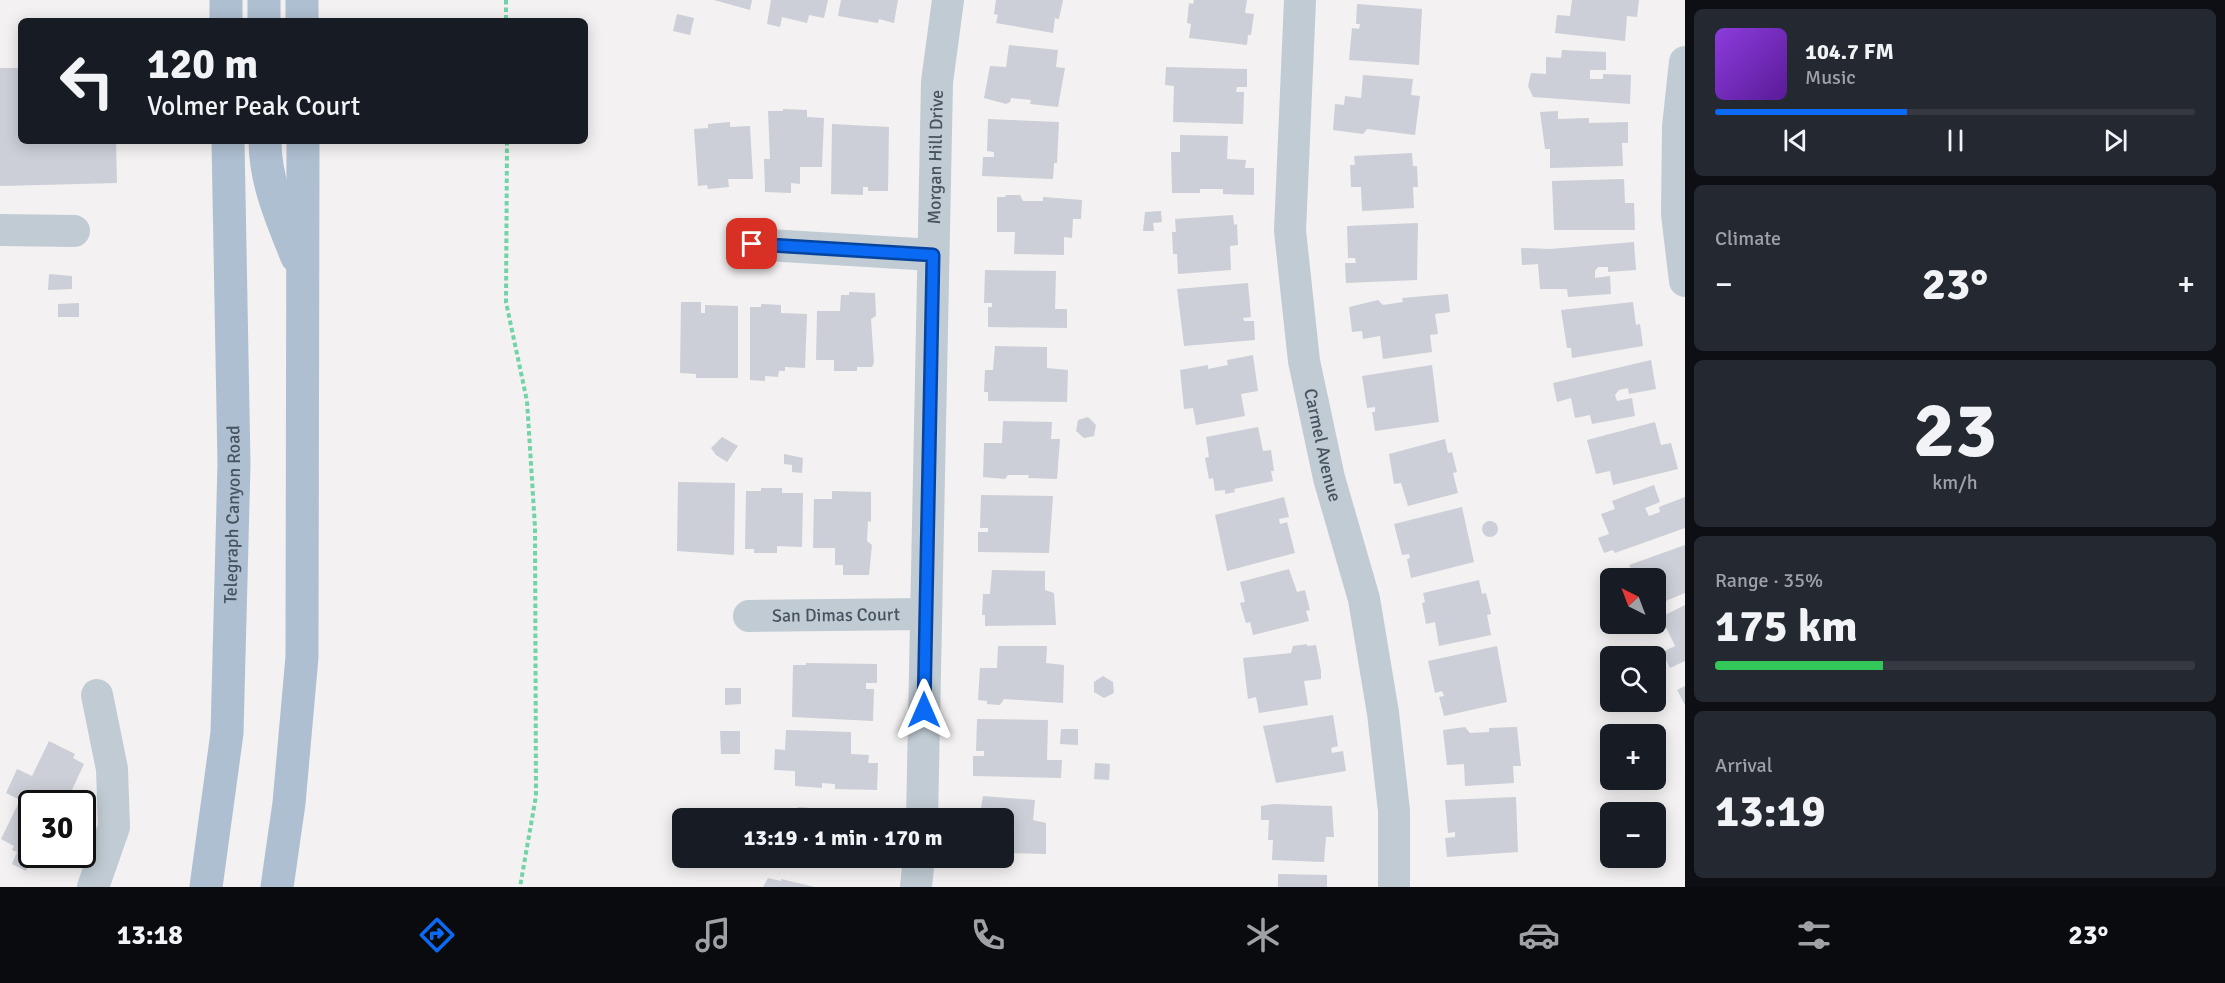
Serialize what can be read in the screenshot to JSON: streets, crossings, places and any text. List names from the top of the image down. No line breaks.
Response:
{"streets":{"main road":["Telegraph Canyon Road"],"street":["Morgan Hill Drive","Carmel Avenue","San Dimas Court"]},"crossings":[["Morgan Hill Drive","San Dimas Court"]],"north":"top left","page":{"turn":["120 m","Volmer Peak Court"],"song":["104.7 FM","Music"],"tile":["Climate",["23","km/h"],["Range · 35%","175 km"],["Arrival","13:19"]],"heat":["−","23°","+"],"map_buttons":["+","−"],"limit":"30","trip":"13:19 · 1 min · 170 m","tabs":["13:18","23°"]}}
